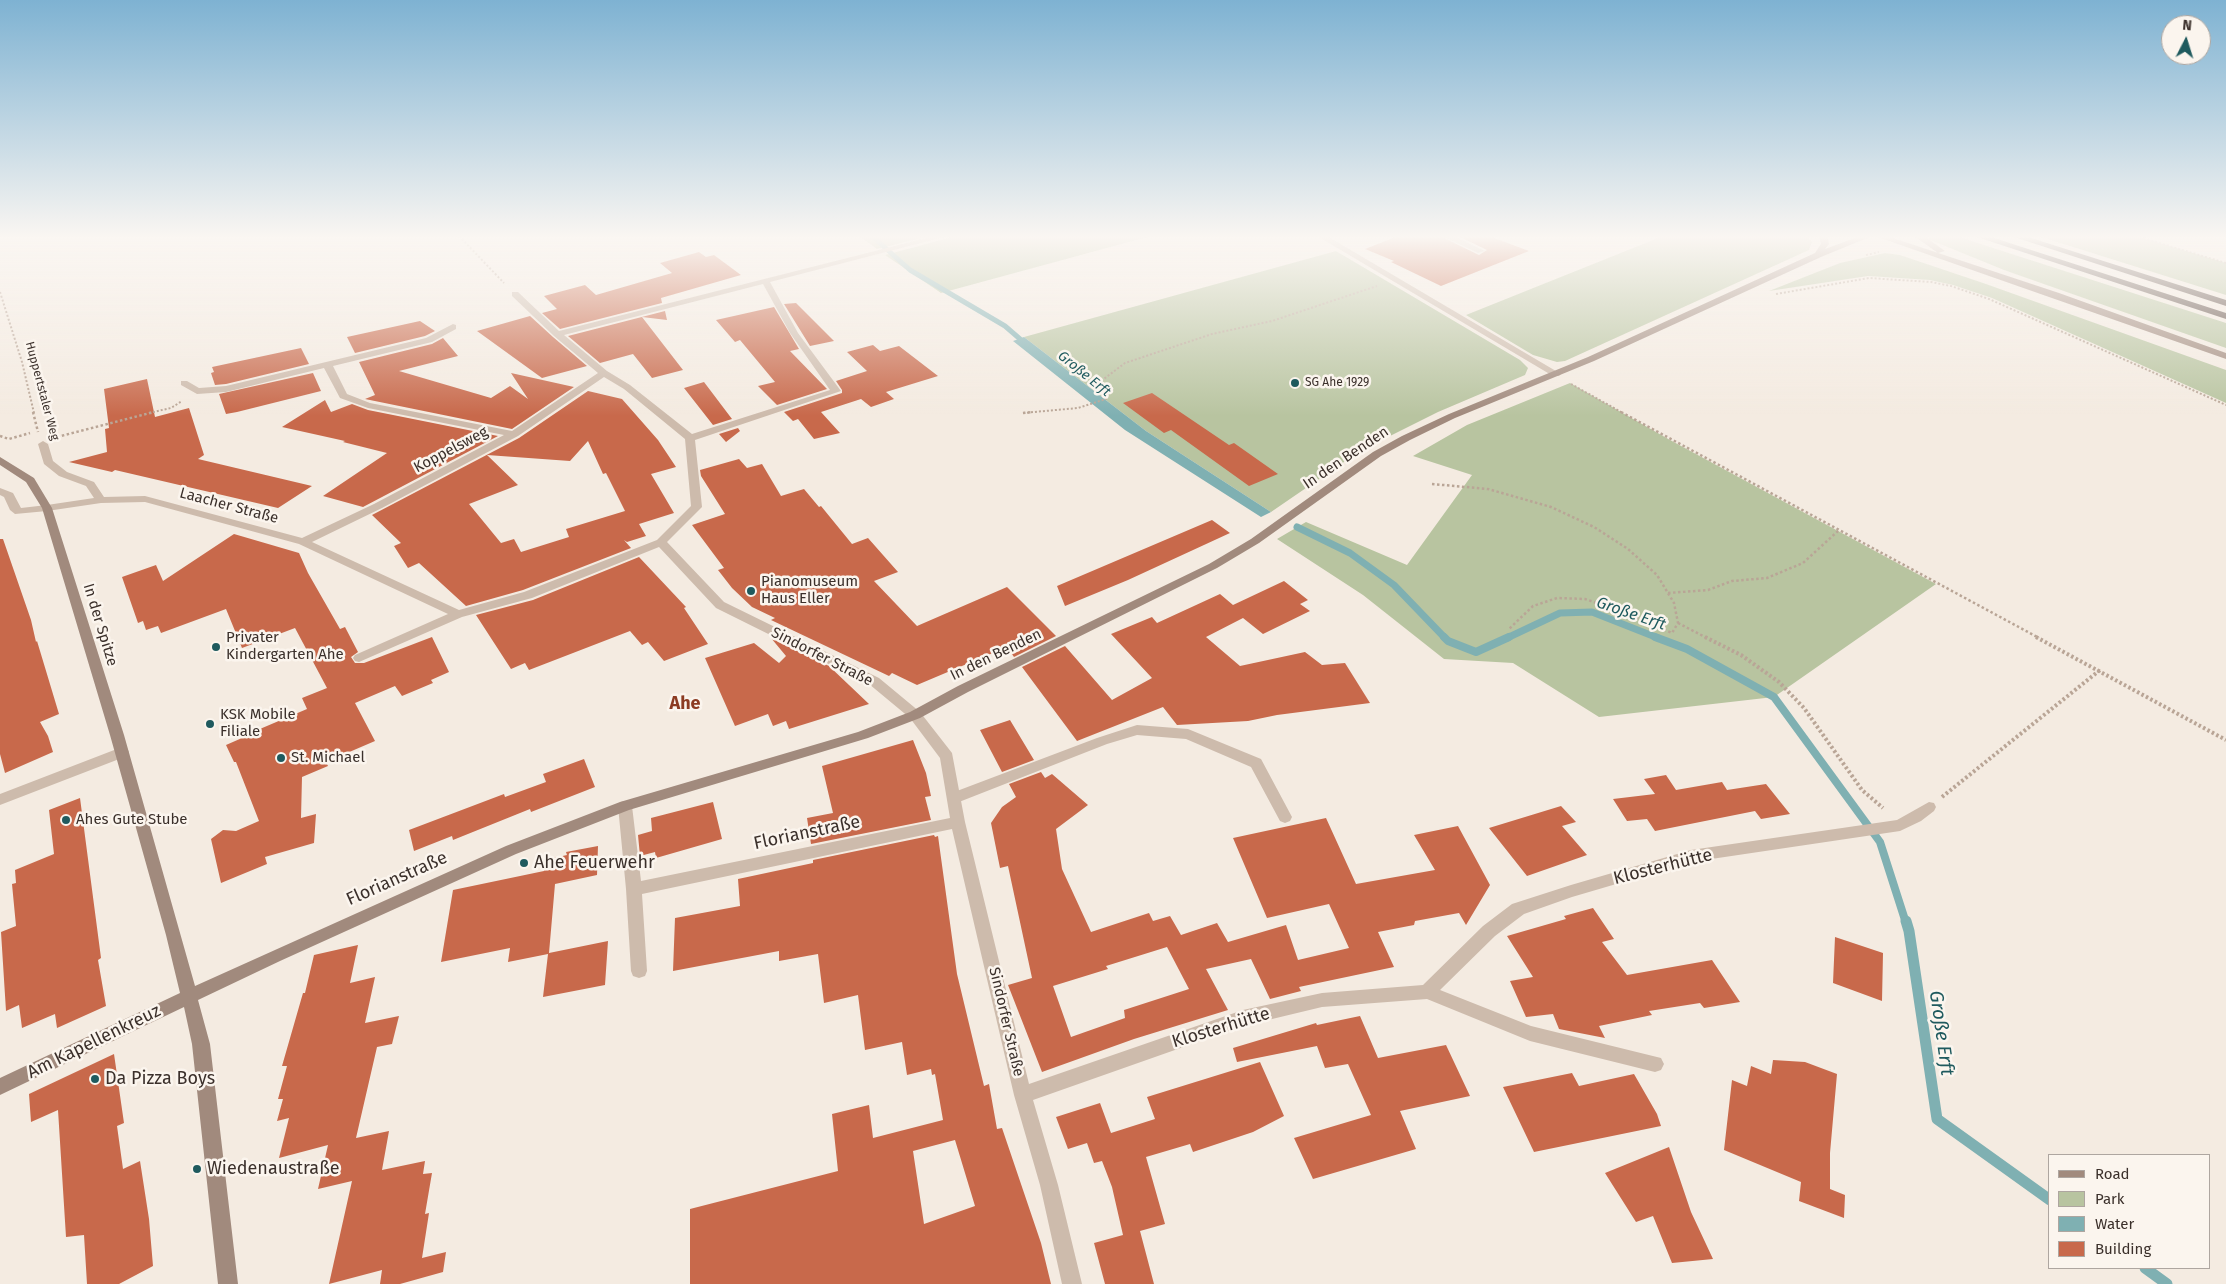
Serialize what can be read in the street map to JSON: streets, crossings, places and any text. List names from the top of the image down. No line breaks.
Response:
{"streets":{"street":["Huppertstaler Weg","Koppelsweg","In den Benden","Laacher Straße","In der Spitze","Sindorfer Straße","Florianstraße","Klosterhütte","Am Kapellenkreuz"]},"crossings":[["Huppertstaler Weg","Laacher Straße"],["Koppelsweg","Laacher Straße"],["In den Benden","Sindorfer Straße"],["In den Benden","Florianstraße"],["Laacher Straße","In der Spitze"],["Sindorfer Straße","Florianstraße"],["Sindorfer Straße","Klosterhütte"],["Florianstraße","Am Kapellenkreuz"]],"districts":["Ahe"],"water":["Große Erft"],"places":["SG Ahe 1929","Pianomuseum Haus Eller","Privater Kindergarten Ahe","KSK Mobile Filiale","St. Michael","Ahes Gute Stube","Ahe Feuerwehr","Da Pizza Boys","Wiedenaustraße"],"legend":["Road","Park","Water","Building"],"north":"top"}
